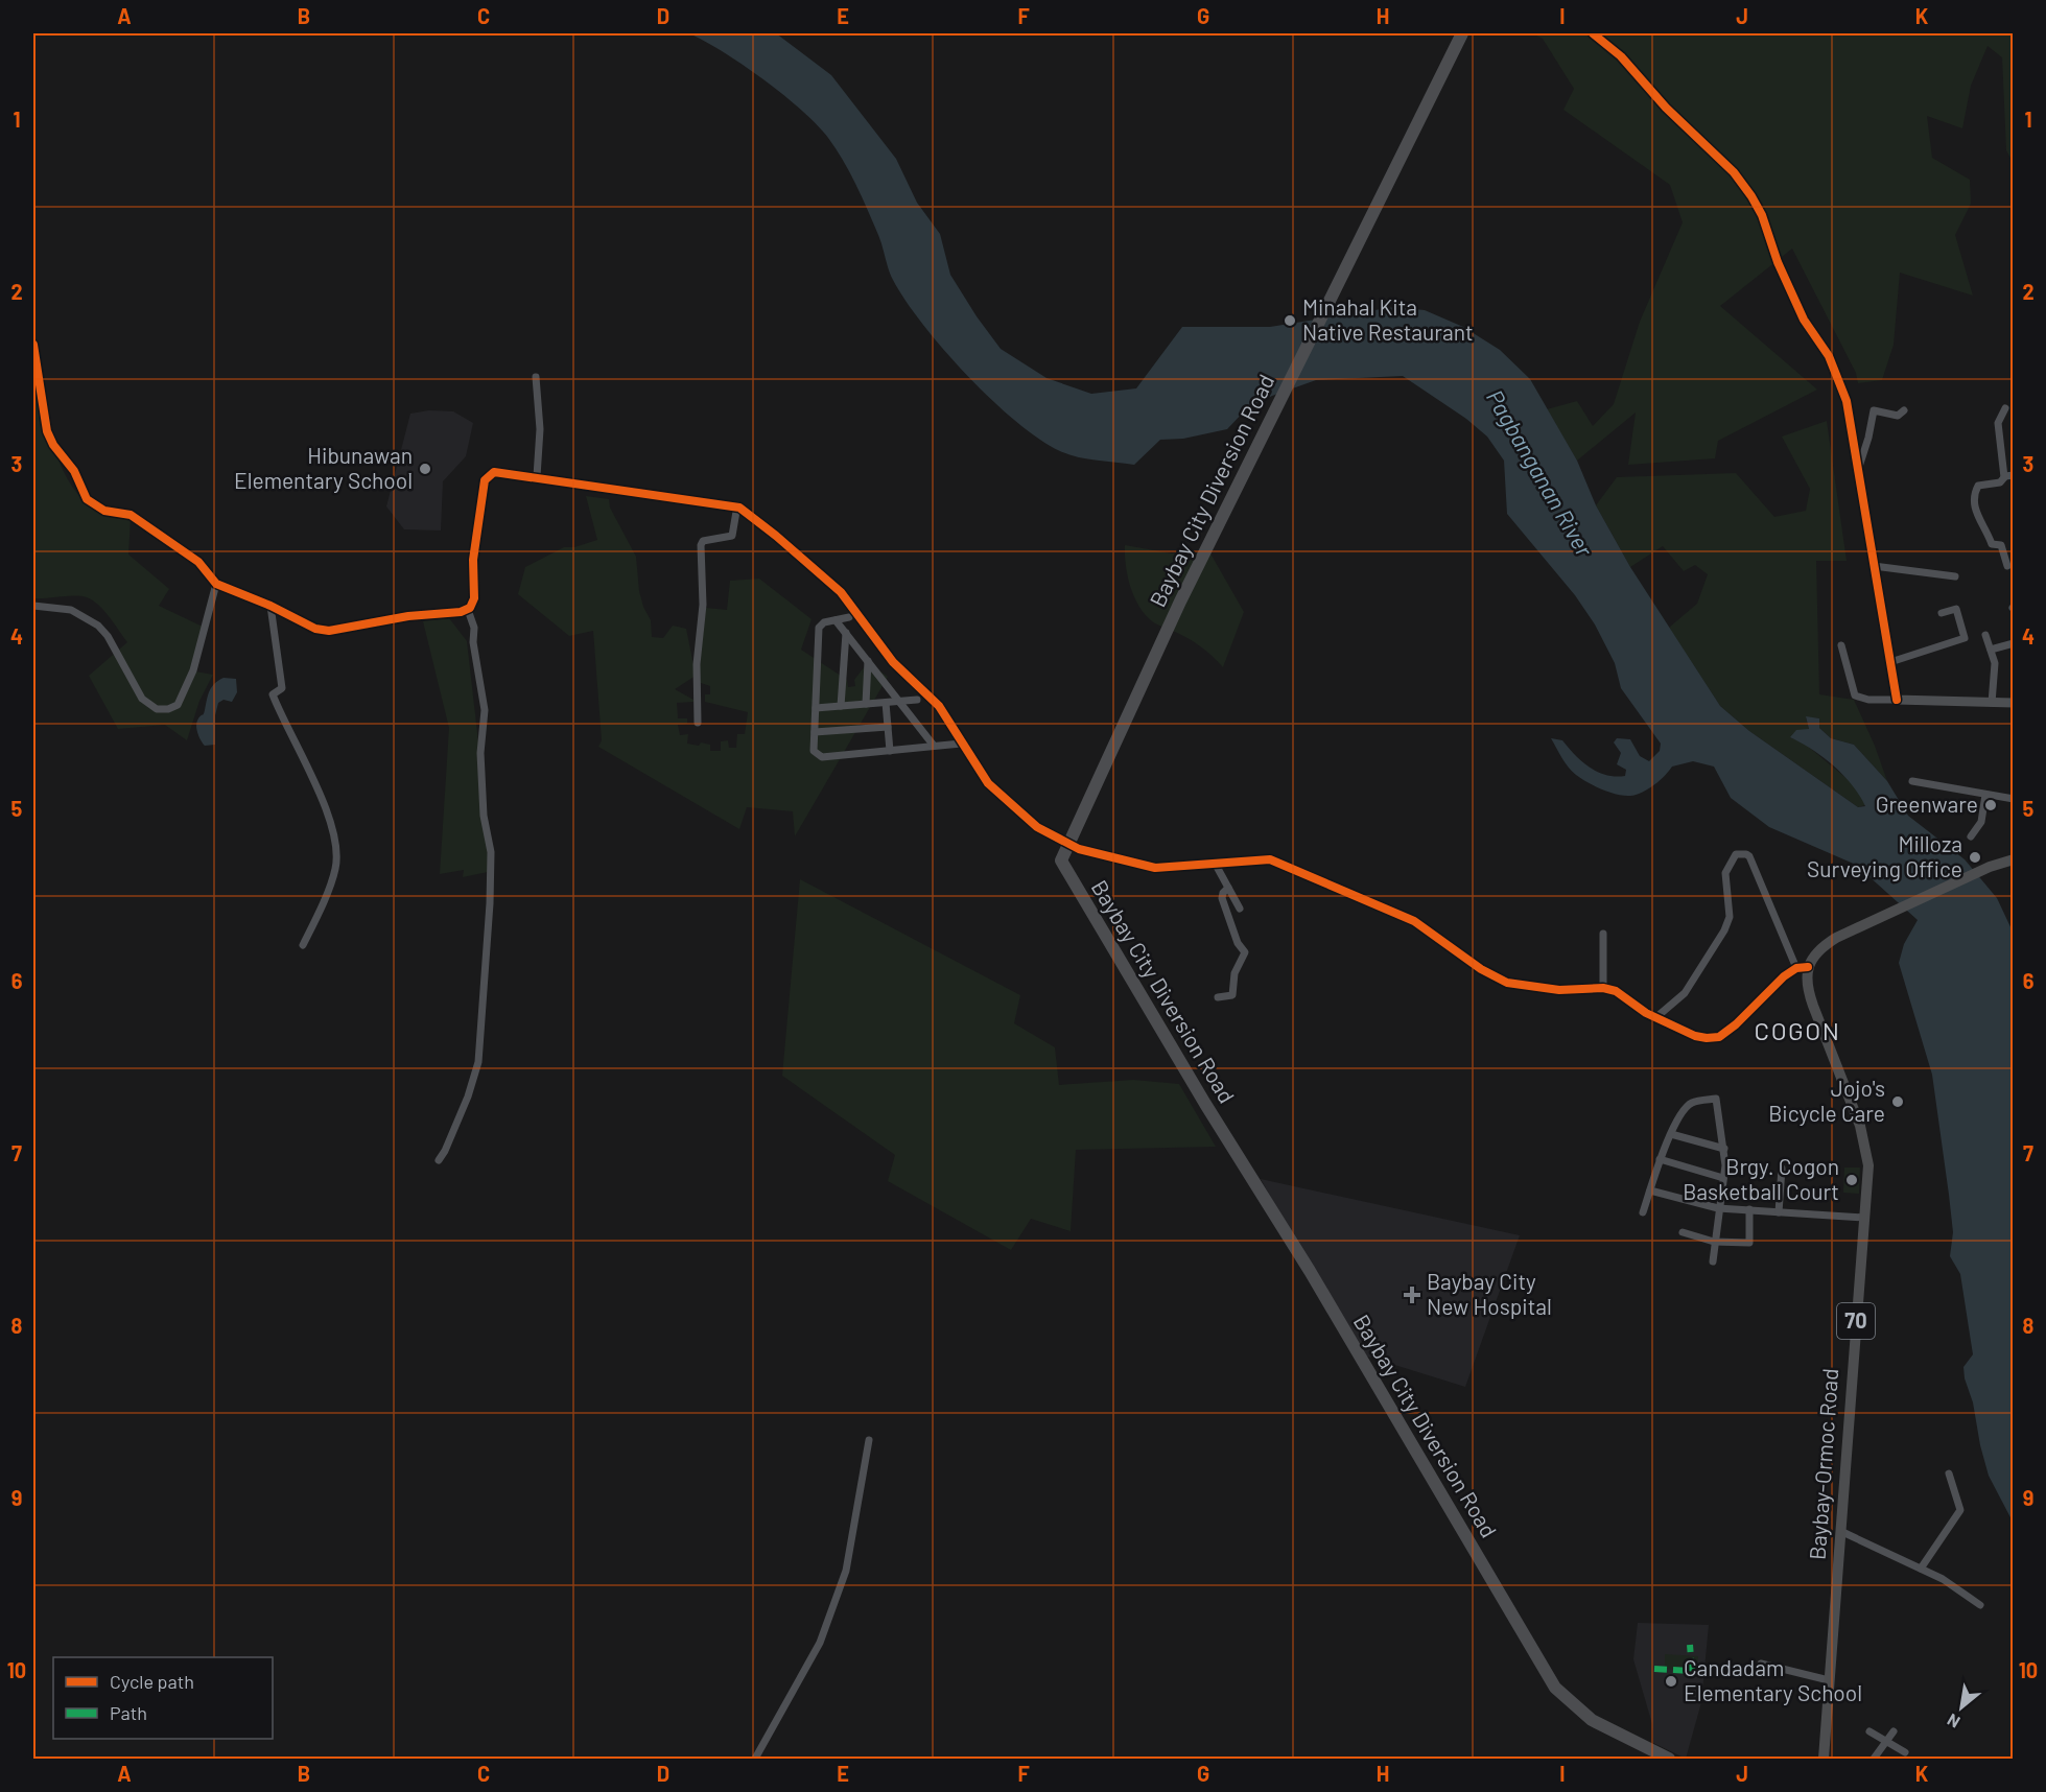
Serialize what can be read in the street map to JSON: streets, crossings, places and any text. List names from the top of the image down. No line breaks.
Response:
{"streets":{"highway":["Baybay City Diversion Road"],"main road":["70","Baybay-Ormoc Road"]},"districts":["COGON"],"water":["Pagbanganan River"],"places":{"other":["Minahal Kita Native Restaurant","Hibunawan Elementary School","Greenware","Milloza Surveying Office","Jojo's Bicycle Care","Brgy. Cogon Basketball Court","Candadam Elementary School"],"health":["Baybay City New Hospital"]},"legend":["Cycle path","Path"],"north":"bottom left","grid":{"columns":["A","B","C","D","E","F","G","H","I","J","K"],"rows":["1","2","3","4","5","6","7","8","9","10"]}}
